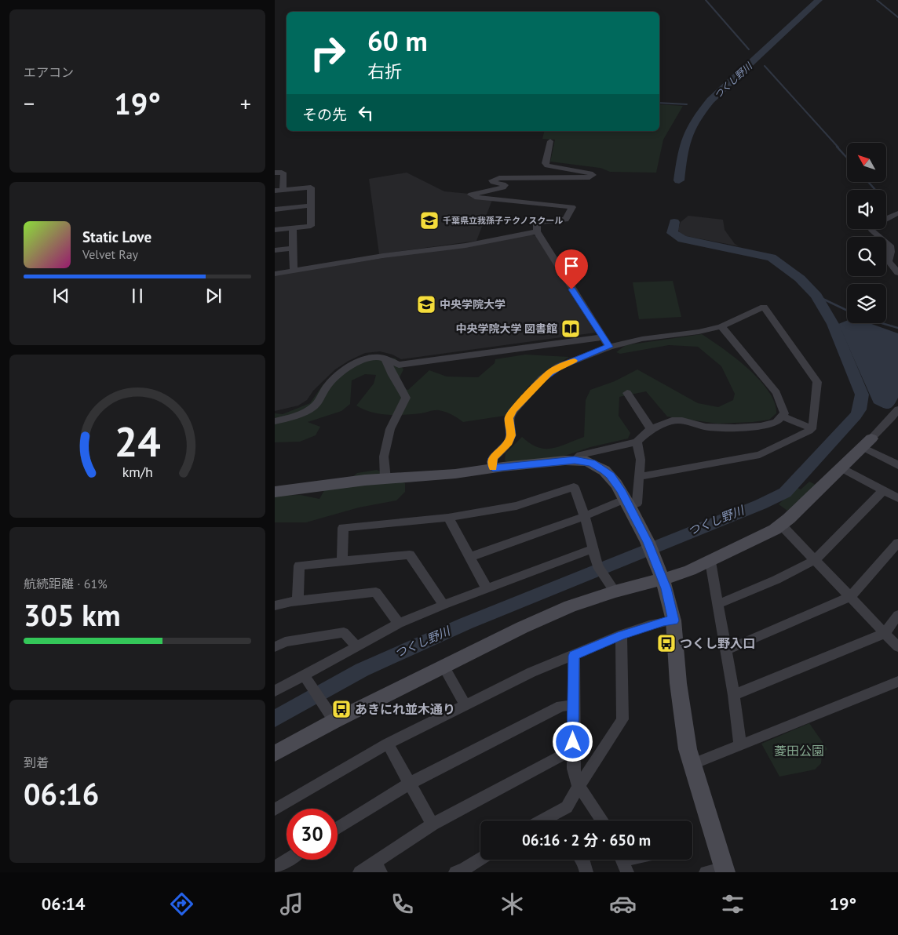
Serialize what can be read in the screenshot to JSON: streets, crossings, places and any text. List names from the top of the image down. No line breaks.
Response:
{"water":["つくし野川"],"parks":["菱田公園"],"places":{"school or university":["千葉県立我孫子テクノスクール","中央学院大学"],"library":["中央学院大学 図書館"],"bus stop":["つくし野入口","あきにれ並木通り"]},"north":"top left","page":{"tile":["エアコン",["航続距離 · 61%","305 km"],["到着","06:16"]],"turn":["60 m","右折"],"heat":["−","19°","+"],"then":"その先","song":["Static Love","Velvet Ray"],"limit":"30","trip":"06:16 · 2 分 · 650 m","tabs":["06:14","19°"],"gauge":["24","km/h"]}}
